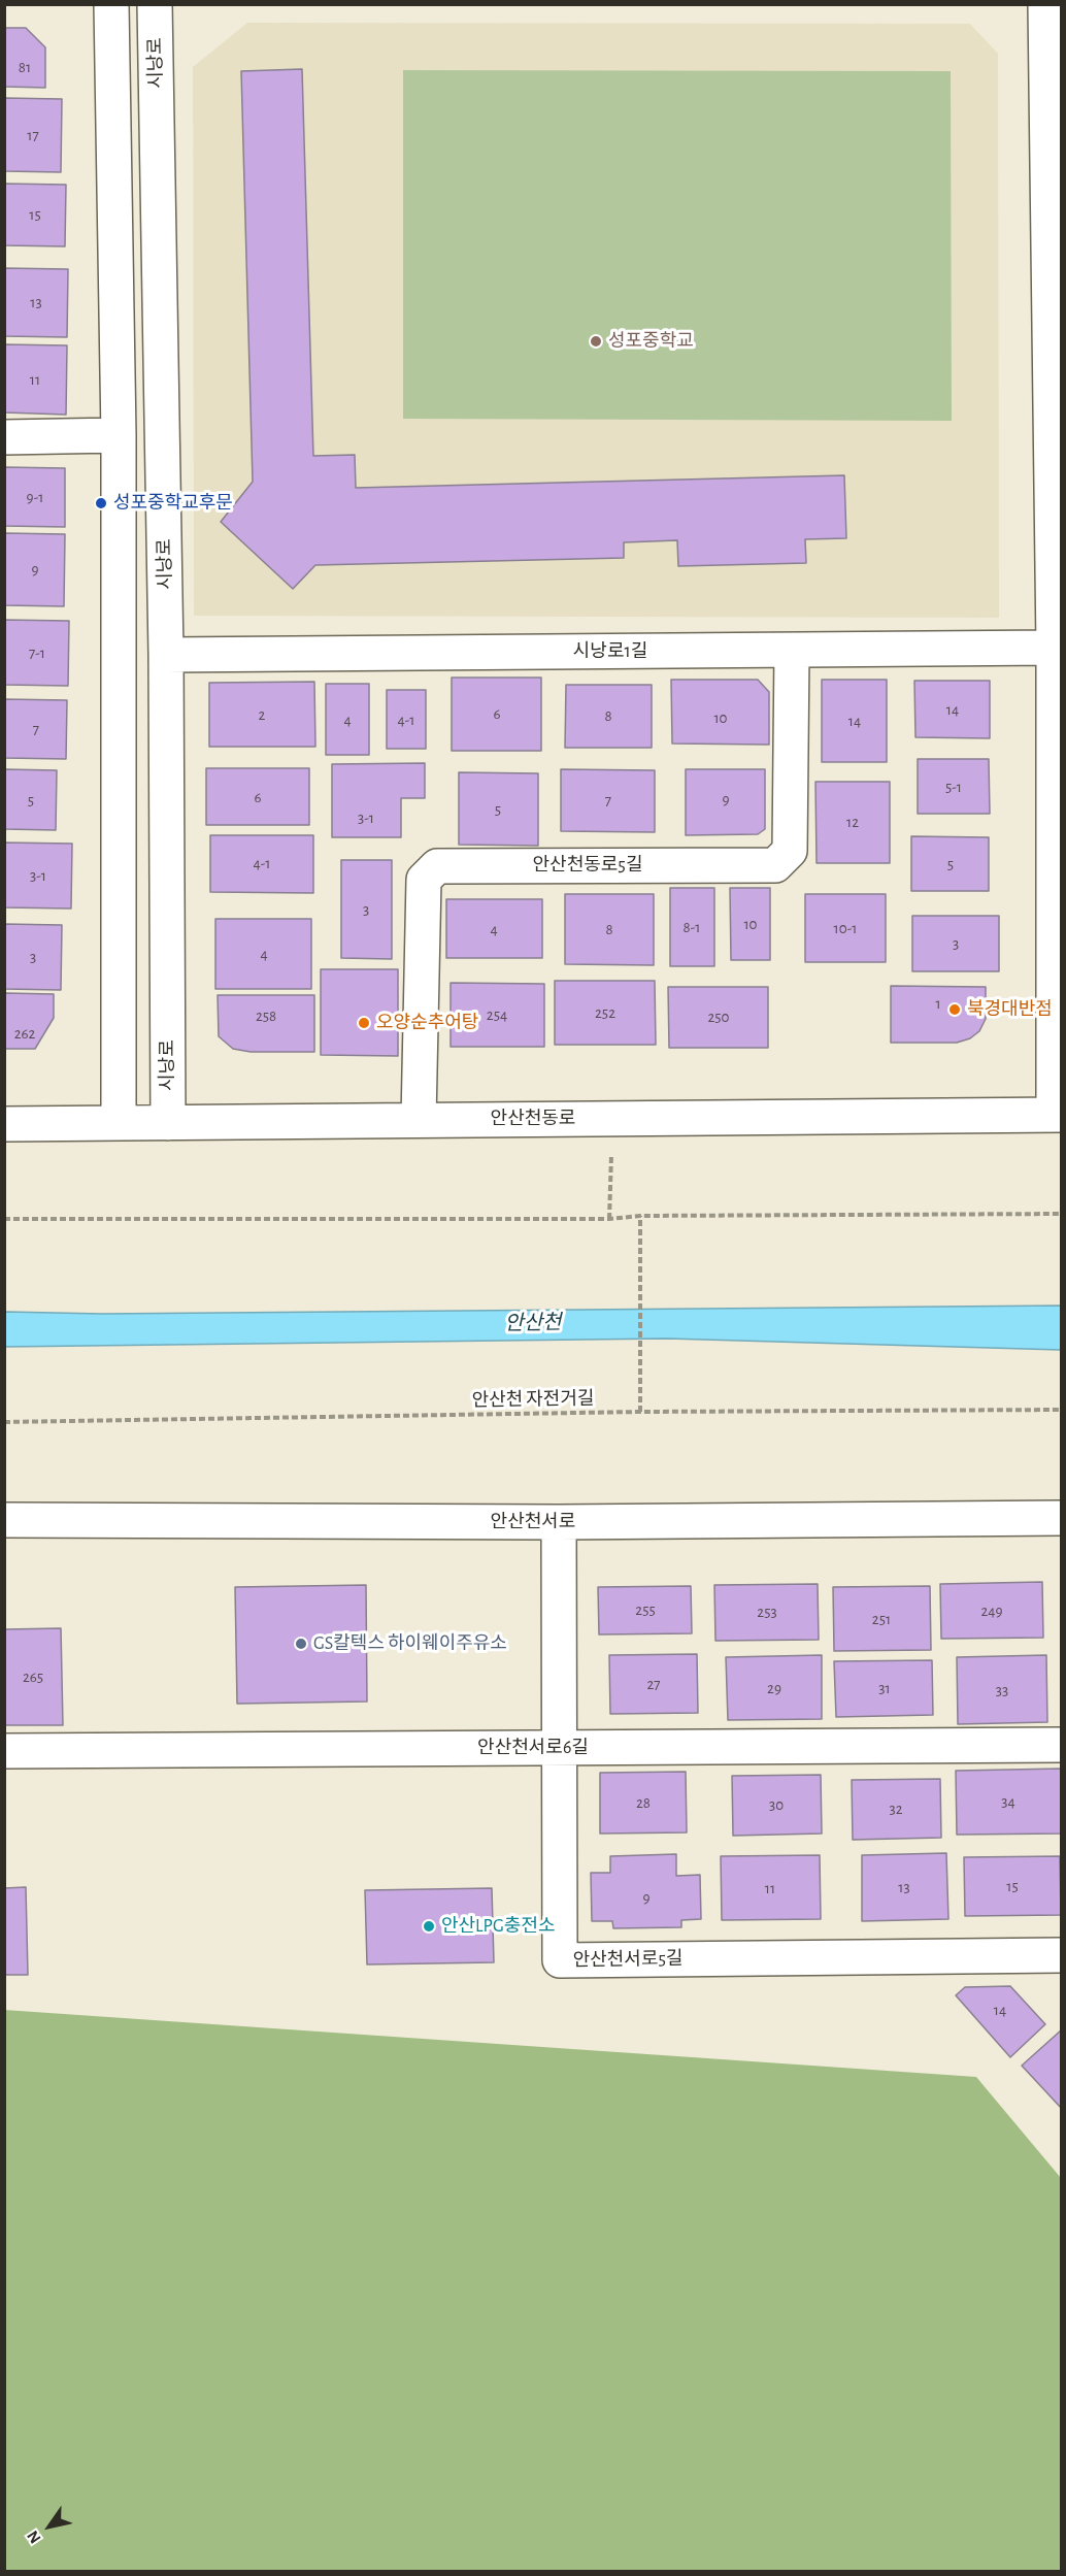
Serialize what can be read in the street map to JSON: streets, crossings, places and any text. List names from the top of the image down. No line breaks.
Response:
{"streets":{"street":["시낭로","시낭로1길","안산천동로5길","안산천동로","안산천서로","안산천서로6길","안산천서로5길"],"path":["안산천 자전거길"]},"crossings":[["시낭로","시낭로1길"],["시낭로","안산천동로"],["시낭로1길","안산천동로5길"],["안산천동로5길","안산천동로"],["안산천서로","안산천서로5길"],["안산천서로6길","안산천서로5길"]],"water":["안산천"],"places":["성포중학교","성포중학교후문","북경대반점","오양순추어탕","GS칼텍스 하이웨이주유소","안산LPG충전소"],"house_numbers":["81","17","15","13","11","9-1","9","7-1","14","6","2","8","10","4","4-1","14","7","5-1","6","9","5","7","5","3-1","12","4-1","5","3-1","3","10","8-1","10-1","4","8","3","4","3","1","252","254","258","250","262","255","249","253","251","265","27","29","31","33","34","28","30","32","15","13","11","9","14"],"north":"bottom left"}
